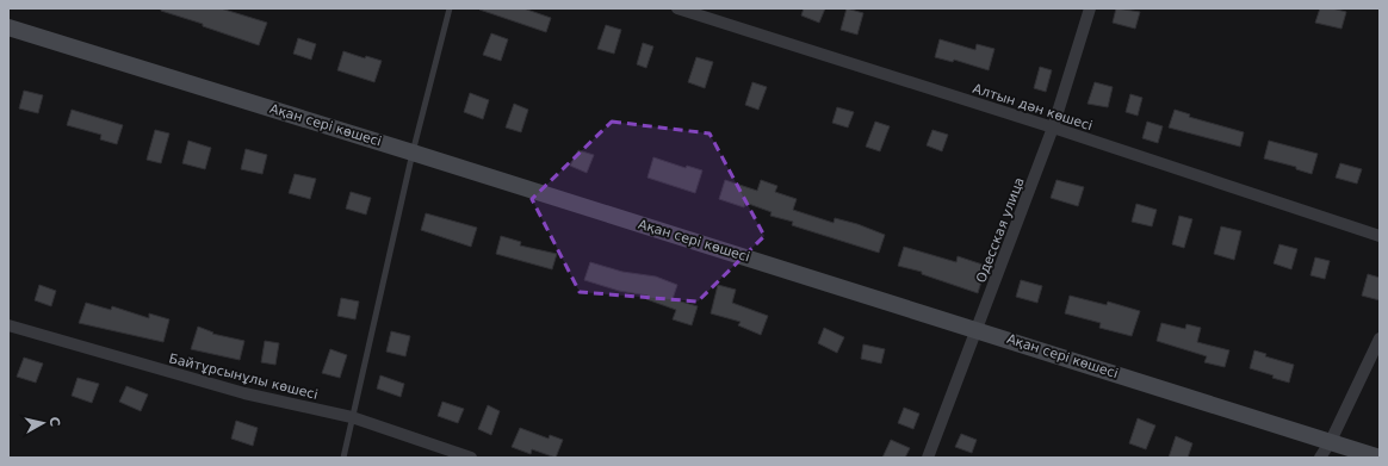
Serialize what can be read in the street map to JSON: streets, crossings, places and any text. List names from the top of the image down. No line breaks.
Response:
{"streets":{"street":["Алтын дән көшесі","Ақан сері көшесі","Одесская улица","Байтұрсынұлы көшесі"]},"crossings":[["Алтын дән көшесі","Одесская улица"],["Ақан сері көшесі","Одесская улица"]],"north":"right"}
